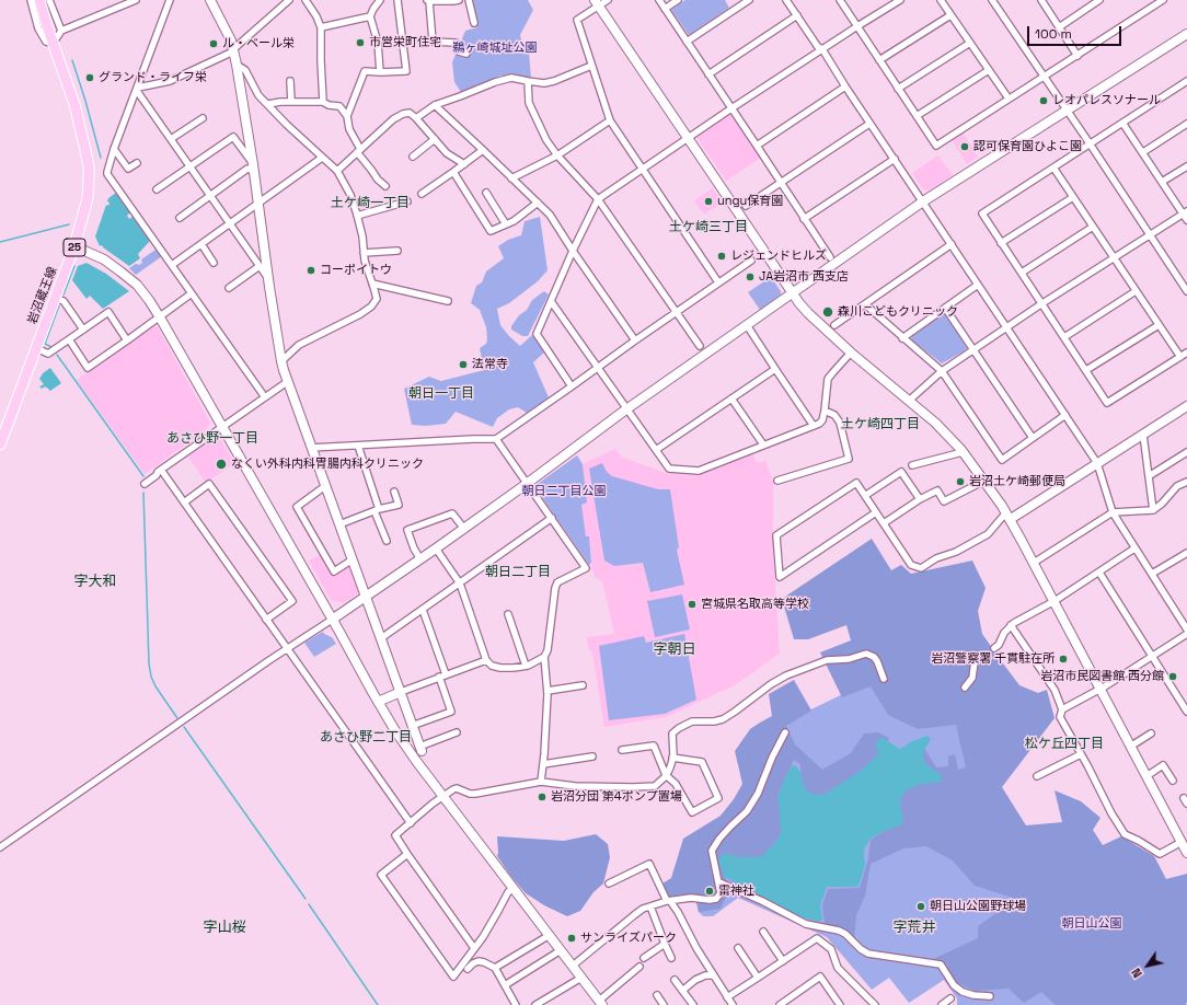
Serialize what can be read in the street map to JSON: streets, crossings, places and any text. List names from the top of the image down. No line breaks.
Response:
{"streets":{"main road":["25","岩沼蔵王線"]},"districts":["土ケ崎一丁目","土ケ崎三丁目","朝日一丁目","土ケ崎四丁目","あさひ野一丁目","朝日二丁目","字大和","字朝日","あさひ野二丁目","松ケ丘四丁目","字山桜","字荒井"],"parks":["鵜ヶ崎城址公園","朝日二丁目公園","朝日山公園"],"places":["市営栄町住宅","ル・ベール栄","グランド・ライフ栄","レオパレスソナール","認可保育園ひよこ園","ungu保育園","レジェンドヒルズ","コーポイトウ","JA岩沼市 西支店","森川こどもクリニック","法常寺","なくい外科内科胃腸内科クリニック","岩沼土ケ崎郵便局","宮城県名取高等学校","岩沼警察署 千貫駐在所","岩沼市民図書館 西分館","岩沼分団 第4ポンプ置場","雷神社","朝日山公園野球場","サンライズパーク"],"scale_bar":"100 m","north":"bottom left"}
